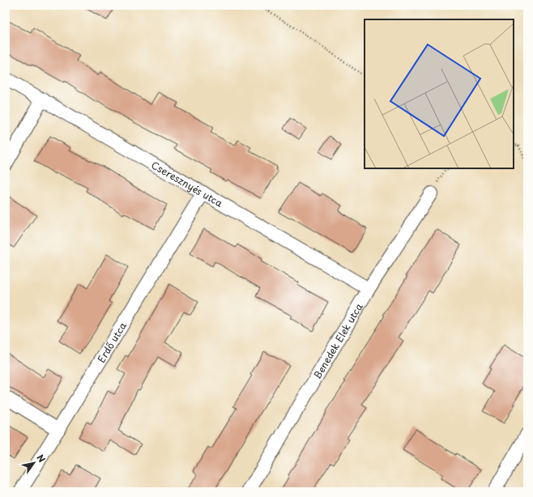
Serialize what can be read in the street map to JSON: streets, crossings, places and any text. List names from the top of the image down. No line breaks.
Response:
{"streets":{"street":["Cseresznyés utca","Benedek Elek utca","Erdő utca"]},"crossings":[["Cseresznyés utca","Benedek Elek utca"],["Cseresznyés utca","Erdő utca"]],"north":"top right"}
